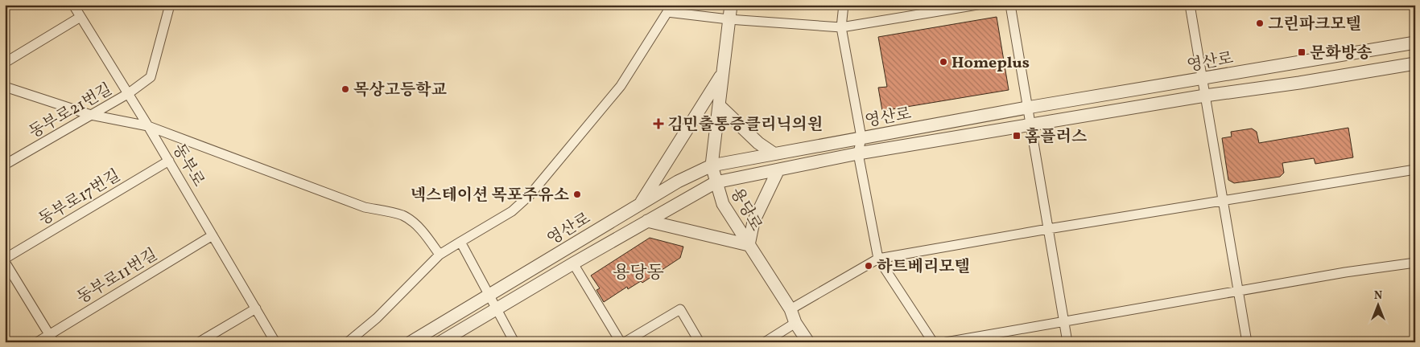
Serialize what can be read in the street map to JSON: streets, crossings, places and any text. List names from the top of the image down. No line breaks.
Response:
{"streets":{"street":["영산로","동부로21번길","동부로","동부로17번길","용당로","동부로11번길"]},"crossings":[["영산로","용당로"],["동부로21번길","동부로"],["동부로","동부로17번길"],["동부로","동부로11번길"]],"districts":["용당동"],"places":{"other":["그린파크모텔","Homeplus","목상고등학교","넥스테이션 목포주유소","하트베리모텔"],"transit":["문화방송","홈플러스"],"health":["김민출통증클리닉의원"]},"north":"top"}
